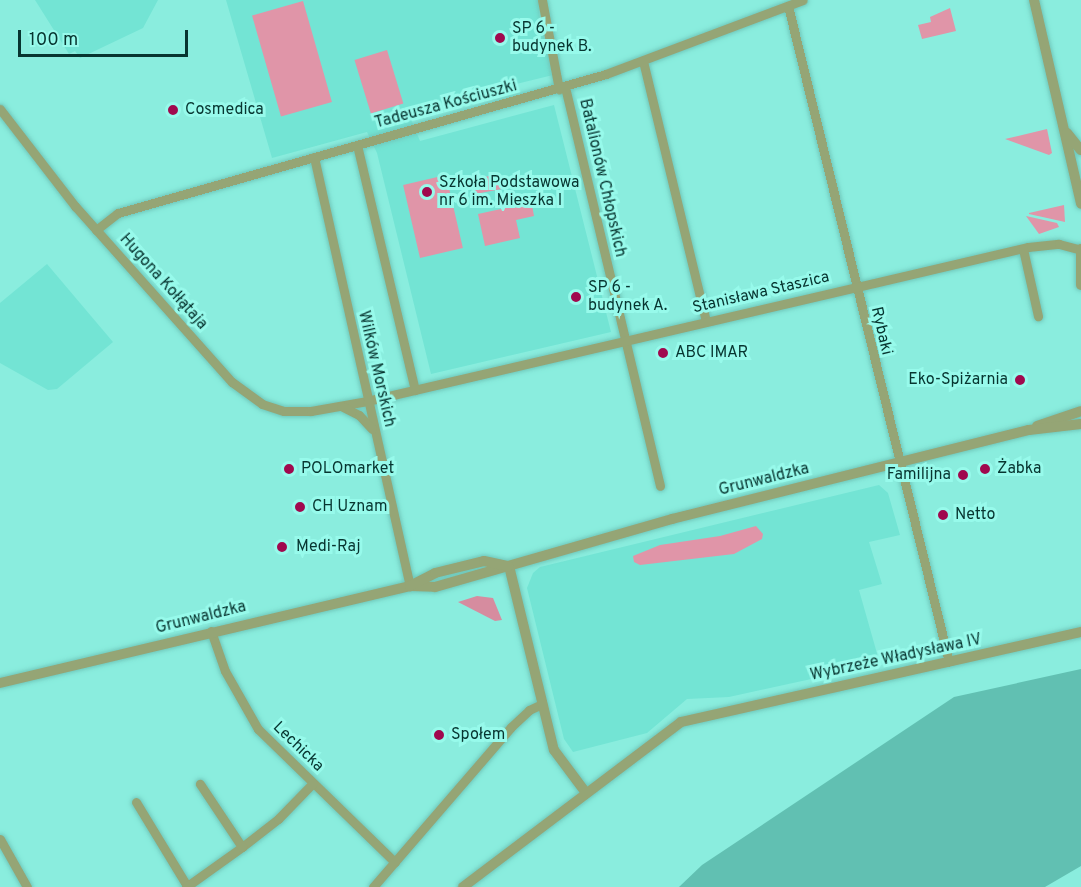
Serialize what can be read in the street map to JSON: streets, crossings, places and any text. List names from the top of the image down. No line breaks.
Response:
{"streets":{"street":["Tadeusza Kościuszki","Batalionów Chłopskich","Hugona Kołłątaja","Stanisława Staszica","Rybaki","Wilków Morskich","Grunwaldzka","Wybrzeże Władysława IV","Lechicka"]},"crossings":[["Tadeusza Kościuszki","Batalionów Chłopskich"],["Tadeusza Kościuszki","Hugona Kołłątaja"],["Tadeusza Kościuszki","Rybaki"],["Tadeusza Kościuszki","Wilków Morskich"],["Batalionów Chłopskich","Stanisława Staszica"],["Hugona Kołłątaja","Stanisława Staszica"],["Hugona Kołłątaja","Wilków Morskich"],["Stanisława Staszica","Rybaki"],["Stanisława Staszica","Wilków Morskich"],["Rybaki","Grunwaldzka"],["Rybaki","Wybrzeże Władysława IV"],["Wilków Morskich","Grunwaldzka"],["Grunwaldzka","Lechicka"]],"places":["SP 6 - budynek B.","Cosmedica","Szkoła Podstawowa nr 6 im. Mieszka I","SP 6 - budynek A.","ABC IMAR","Eko-Spiżarnia","POLOmarket","Żabka","Familijna","CH Uznam","Netto","Medi-Raj","Społem"],"scale_bar":"100 m"}
